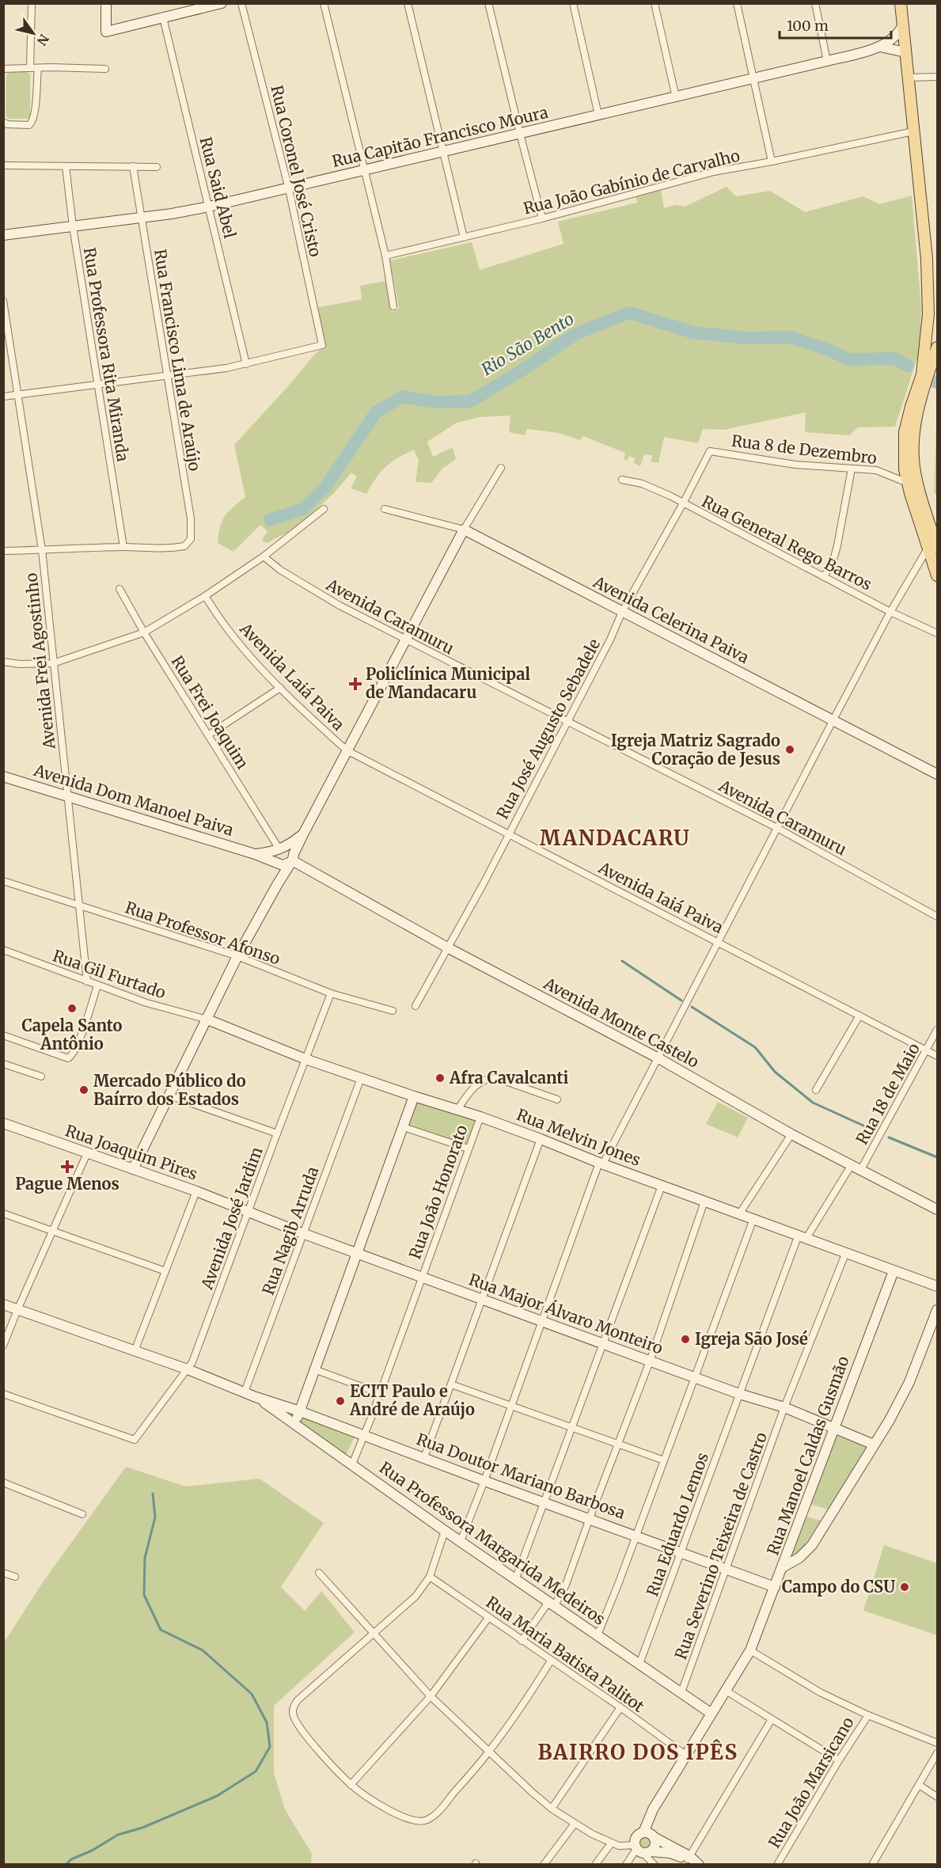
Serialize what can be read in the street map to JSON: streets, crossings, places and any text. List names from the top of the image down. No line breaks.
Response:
{"streets":{"main road":["Rua Capitão Francisco Moura","Avenida Celerina Paiva","Avenida Dom Manoel Paiva","Avenida Monte Castelo","Rua Melvin Jones","Rua Joaquim Pires","Rua Major Álvaro Monteiro","Rua Manoel Caldas Gusmão","Rua Doutor Mariano Barbosa","Rua Professora Margarida Medeiros"],"street":["Rua Coronel José Cristo","Rua João Gabínio de Carvalho","Rua Said Abel","Rua Professora Rita Miranda","Rua Francisco Lima de Araújo","Rua 8 de Dezembro","Rua General Rego Barros","Avenida Caramuru","Avenida Frei Agostinho","Avenida Laiá Paiva","Rua Frei Joaquim","Rua José Augusto Sebadele","Avenida Iaiá Paiva","Rua Professor Afonso","Rua Gil Furtado","Rua 18 de Maio","Rua João Honorato","Avenida José Jardim","Rua Nagib Arruda","Rua Eduardo Lemos","Rua Severino Teixeira de Castro","Rua Maria Batista Palitot","Rua João Marsicano"]},"crossings":[["Rua Capitão Francisco Moura","Rua Coronel José Cristo"],["Rua Capitão Francisco Moura","Rua Said Abel"],["Rua Capitão Francisco Moura","Rua Professora Rita Miranda"],["Rua Capitão Francisco Moura","Rua Francisco Lima de Araújo"],["Rua Coronel José Cristo","Rua Said Abel"],["Rua Professora Rita Miranda","Rua Francisco Lima de Araújo"],["Rua 8 de Dezembro","Rua José Augusto Sebadele"],["Rua General Rego Barros","Rua José Augusto Sebadele"],["Avenida Caramuru","Rua José Augusto Sebadele"],["Avenida Celerina Paiva","Rua José Augusto Sebadele"],["Avenida Frei Agostinho","Avenida Dom Manoel Paiva"],["Avenida Frei Agostinho","Rua Professor Afonso"],["Avenida Frei Agostinho","Rua Gil Furtado"],["Avenida Laiá Paiva","Avenida Iaiá Paiva"],["Rua Frei Joaquim","Avenida Monte Castelo"],["Rua José Augusto Sebadele","Avenida Iaiá Paiva"],["Rua José Augusto Sebadele","Avenida Monte Castelo"],["Avenida Iaiá Paiva","Rua 18 de Maio"],["Rua Professor Afonso","Avenida José Jardim"],["Rua Gil Furtado","Rua Melvin Jones"],["Avenida Monte Castelo","Rua 18 de Maio"],["Avenida Monte Castelo","Rua Eduardo Lemos"],["Rua Melvin Jones","Rua João Honorato"],["Rua Melvin Jones","Avenida José Jardim"],["Rua Melvin Jones","Rua Nagib Arruda"],["Rua Melvin Jones","Rua Manoel Caldas Gusmão"],["Rua Melvin Jones","Rua Eduardo Lemos"],["Rua Melvin Jones","Rua Severino Teixeira de Castro"],["Rua Joaquim Pires","Avenida José Jardim"],["Rua Joaquim Pires","Rua Major Álvaro Monteiro"],["Rua João Honorato","Rua Major Álvaro Monteiro"],["Rua João Honorato","Rua Doutor Mariano Barbosa"],["Rua João Honorato","Rua Professora Margarida Medeiros"],["Avenida José Jardim","Rua Major Álvaro Monteiro"],["Rua Nagib Arruda","Rua Major Álvaro Monteiro"],["Rua Major Álvaro Monteiro","Rua Manoel Caldas Gusmão"],["Rua Major Álvaro Monteiro","Rua Eduardo Lemos"],["Rua Major Álvaro Monteiro","Rua Severino Teixeira de Castro"],["Rua Manoel Caldas Gusmão","Rua Doutor Mariano Barbosa"],["Rua Manoel Caldas Gusmão","Rua Professora Margarida Medeiros"],["Rua Manoel Caldas Gusmão","Rua Maria Batista Palitot"],["Rua Doutor Mariano Barbosa","Rua Eduardo Lemos"],["Rua Doutor Mariano Barbosa","Rua Professora Margarida Medeiros"],["Rua Doutor Mariano Barbosa","Rua Severino Teixeira de Castro"],["Rua Eduardo Lemos","Rua Professora Margarida Medeiros"],["Rua Professora Margarida Medeiros","Rua Severino Teixeira de Castro"]],"districts":["MANDACARU","BAIRRO DOS IPÊS"],"water":["Rio São Bento"],"places":{"health":["Policlínica Municipal de Mandacaru","Pague Menos"],"other":["Igreja Matriz Sagrado Coração de Jesus","Capela Santo Antônio","Afra Cavalcanti","Mercado Público do Baírro dos Estados","Igreja São José","ECIT Paulo e André de Araújo","Campo do CSU"]},"scale_bar":"100 m","north":"bottom right"}
